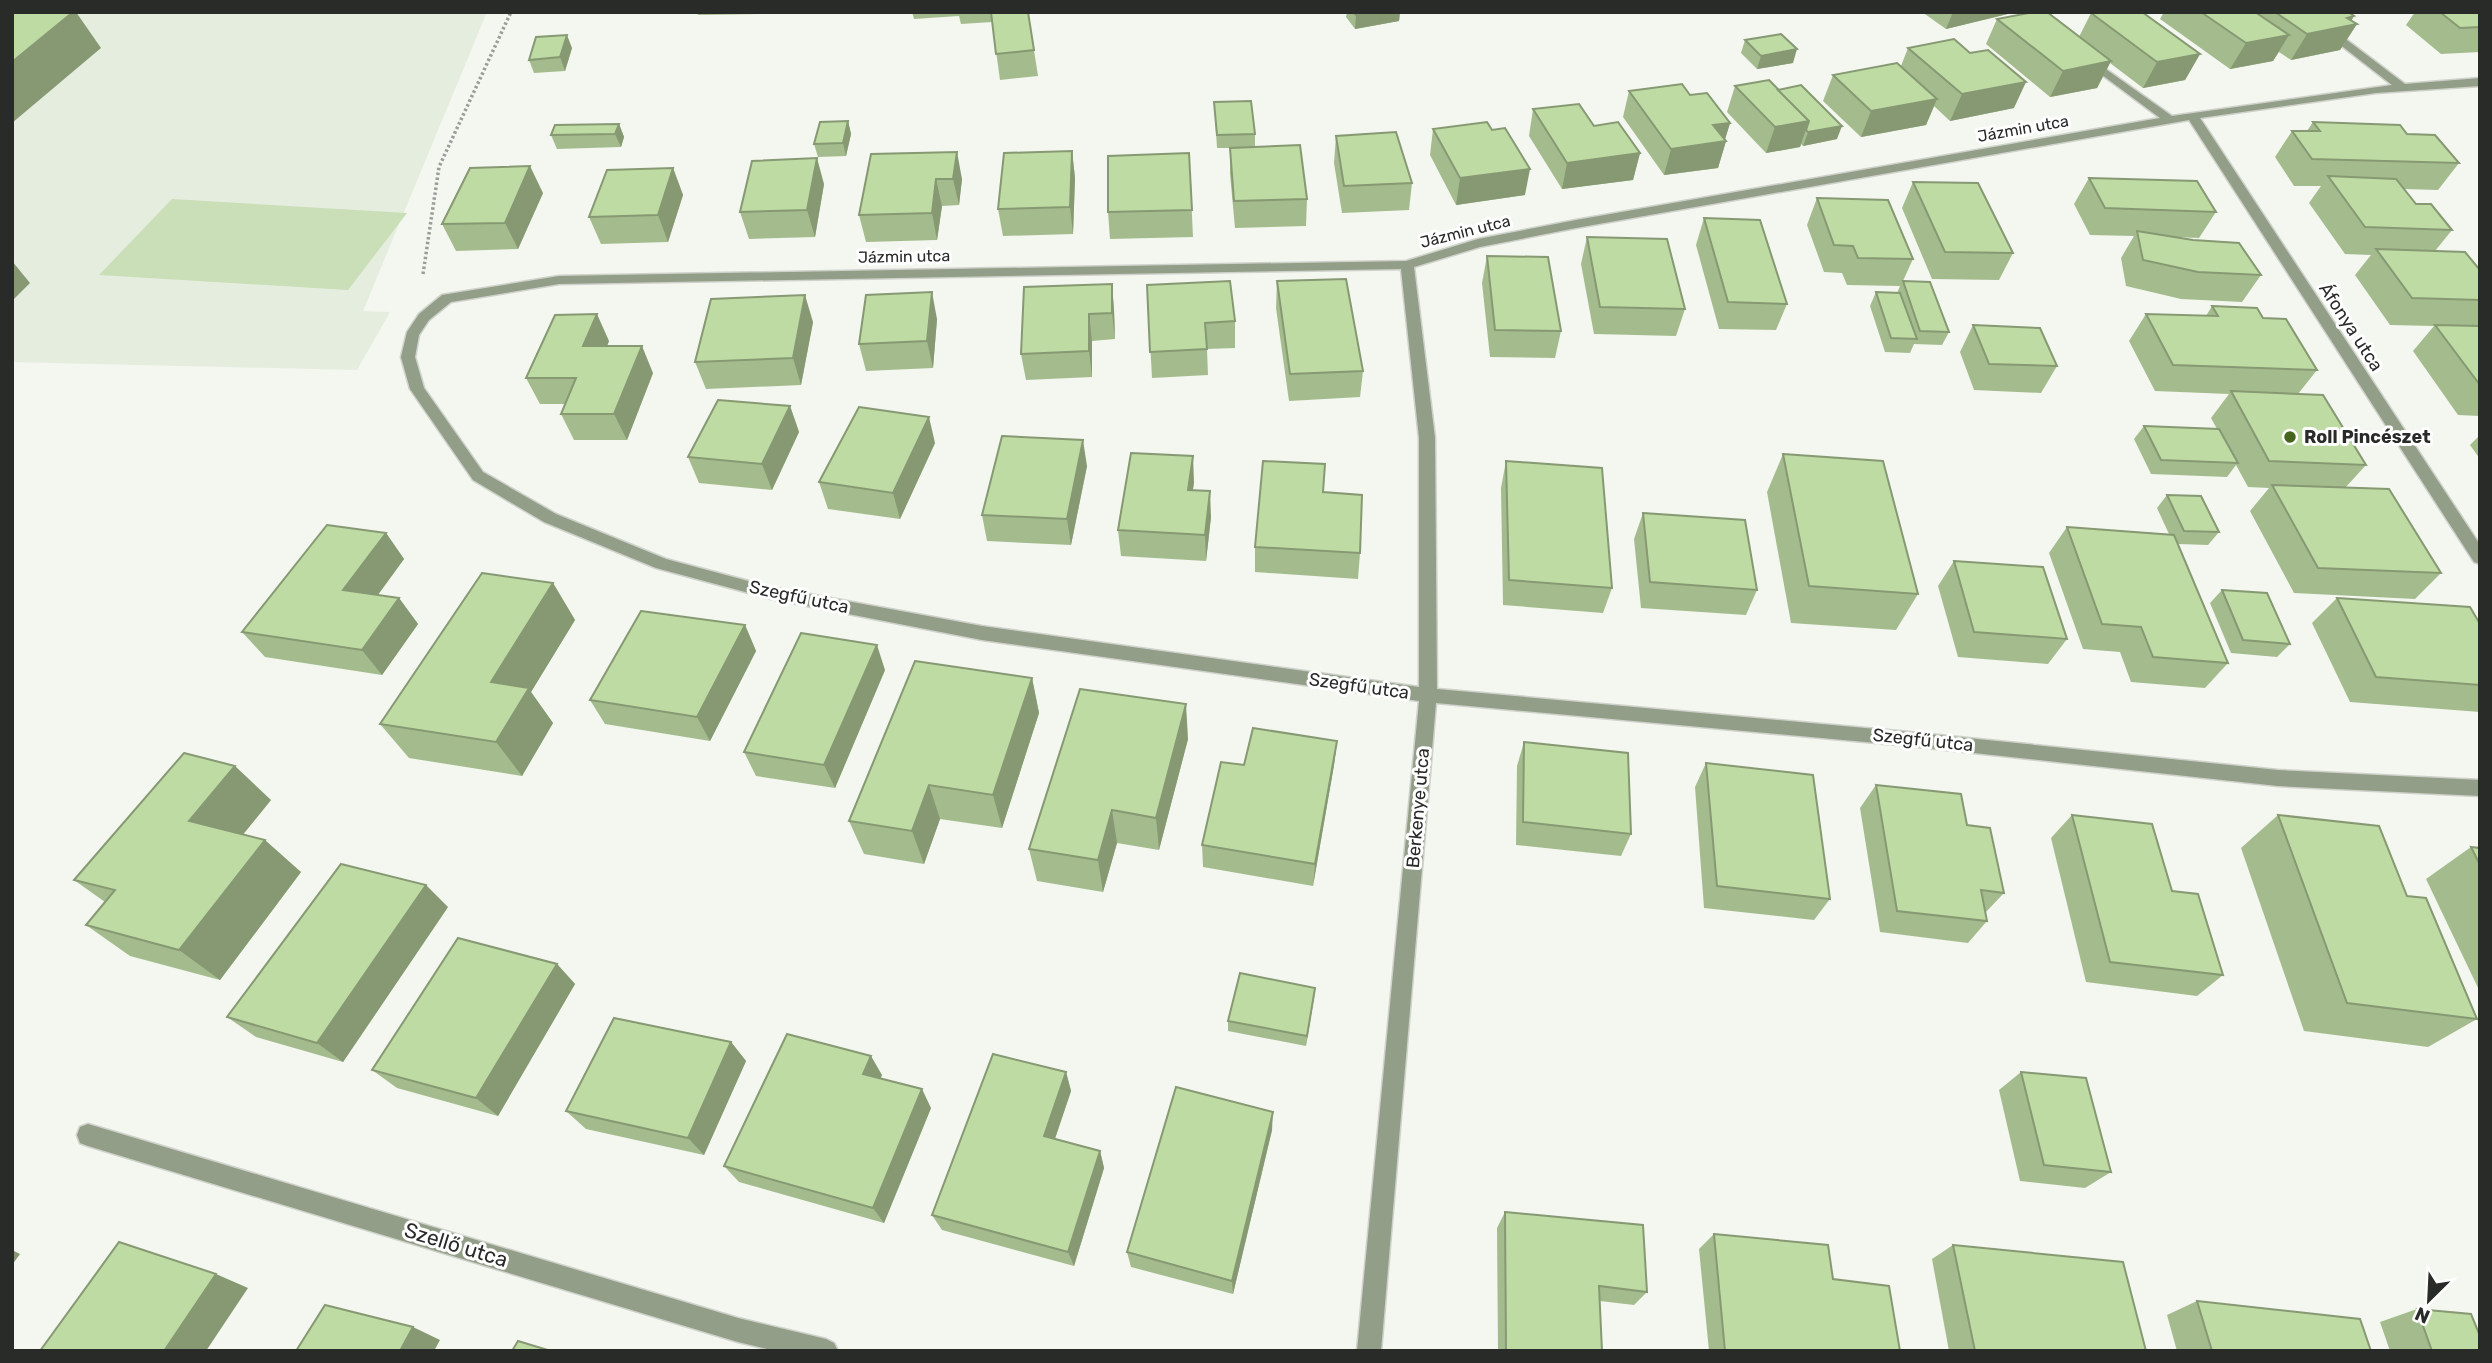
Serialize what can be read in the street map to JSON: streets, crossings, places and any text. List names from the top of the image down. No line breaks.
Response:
{"streets":{"street":["Jázmin utca","Áfonya utca","Szegfű utca","Berkenye utca","Szellő utca"]},"crossings":[["Jázmin utca","Áfonya utca"],["Jázmin utca","Szegfű utca"],["Jázmin utca","Berkenye utca"],["Szegfű utca","Berkenye utca"]],"places":["Roll Pincészet"],"north":"bottom left"}
